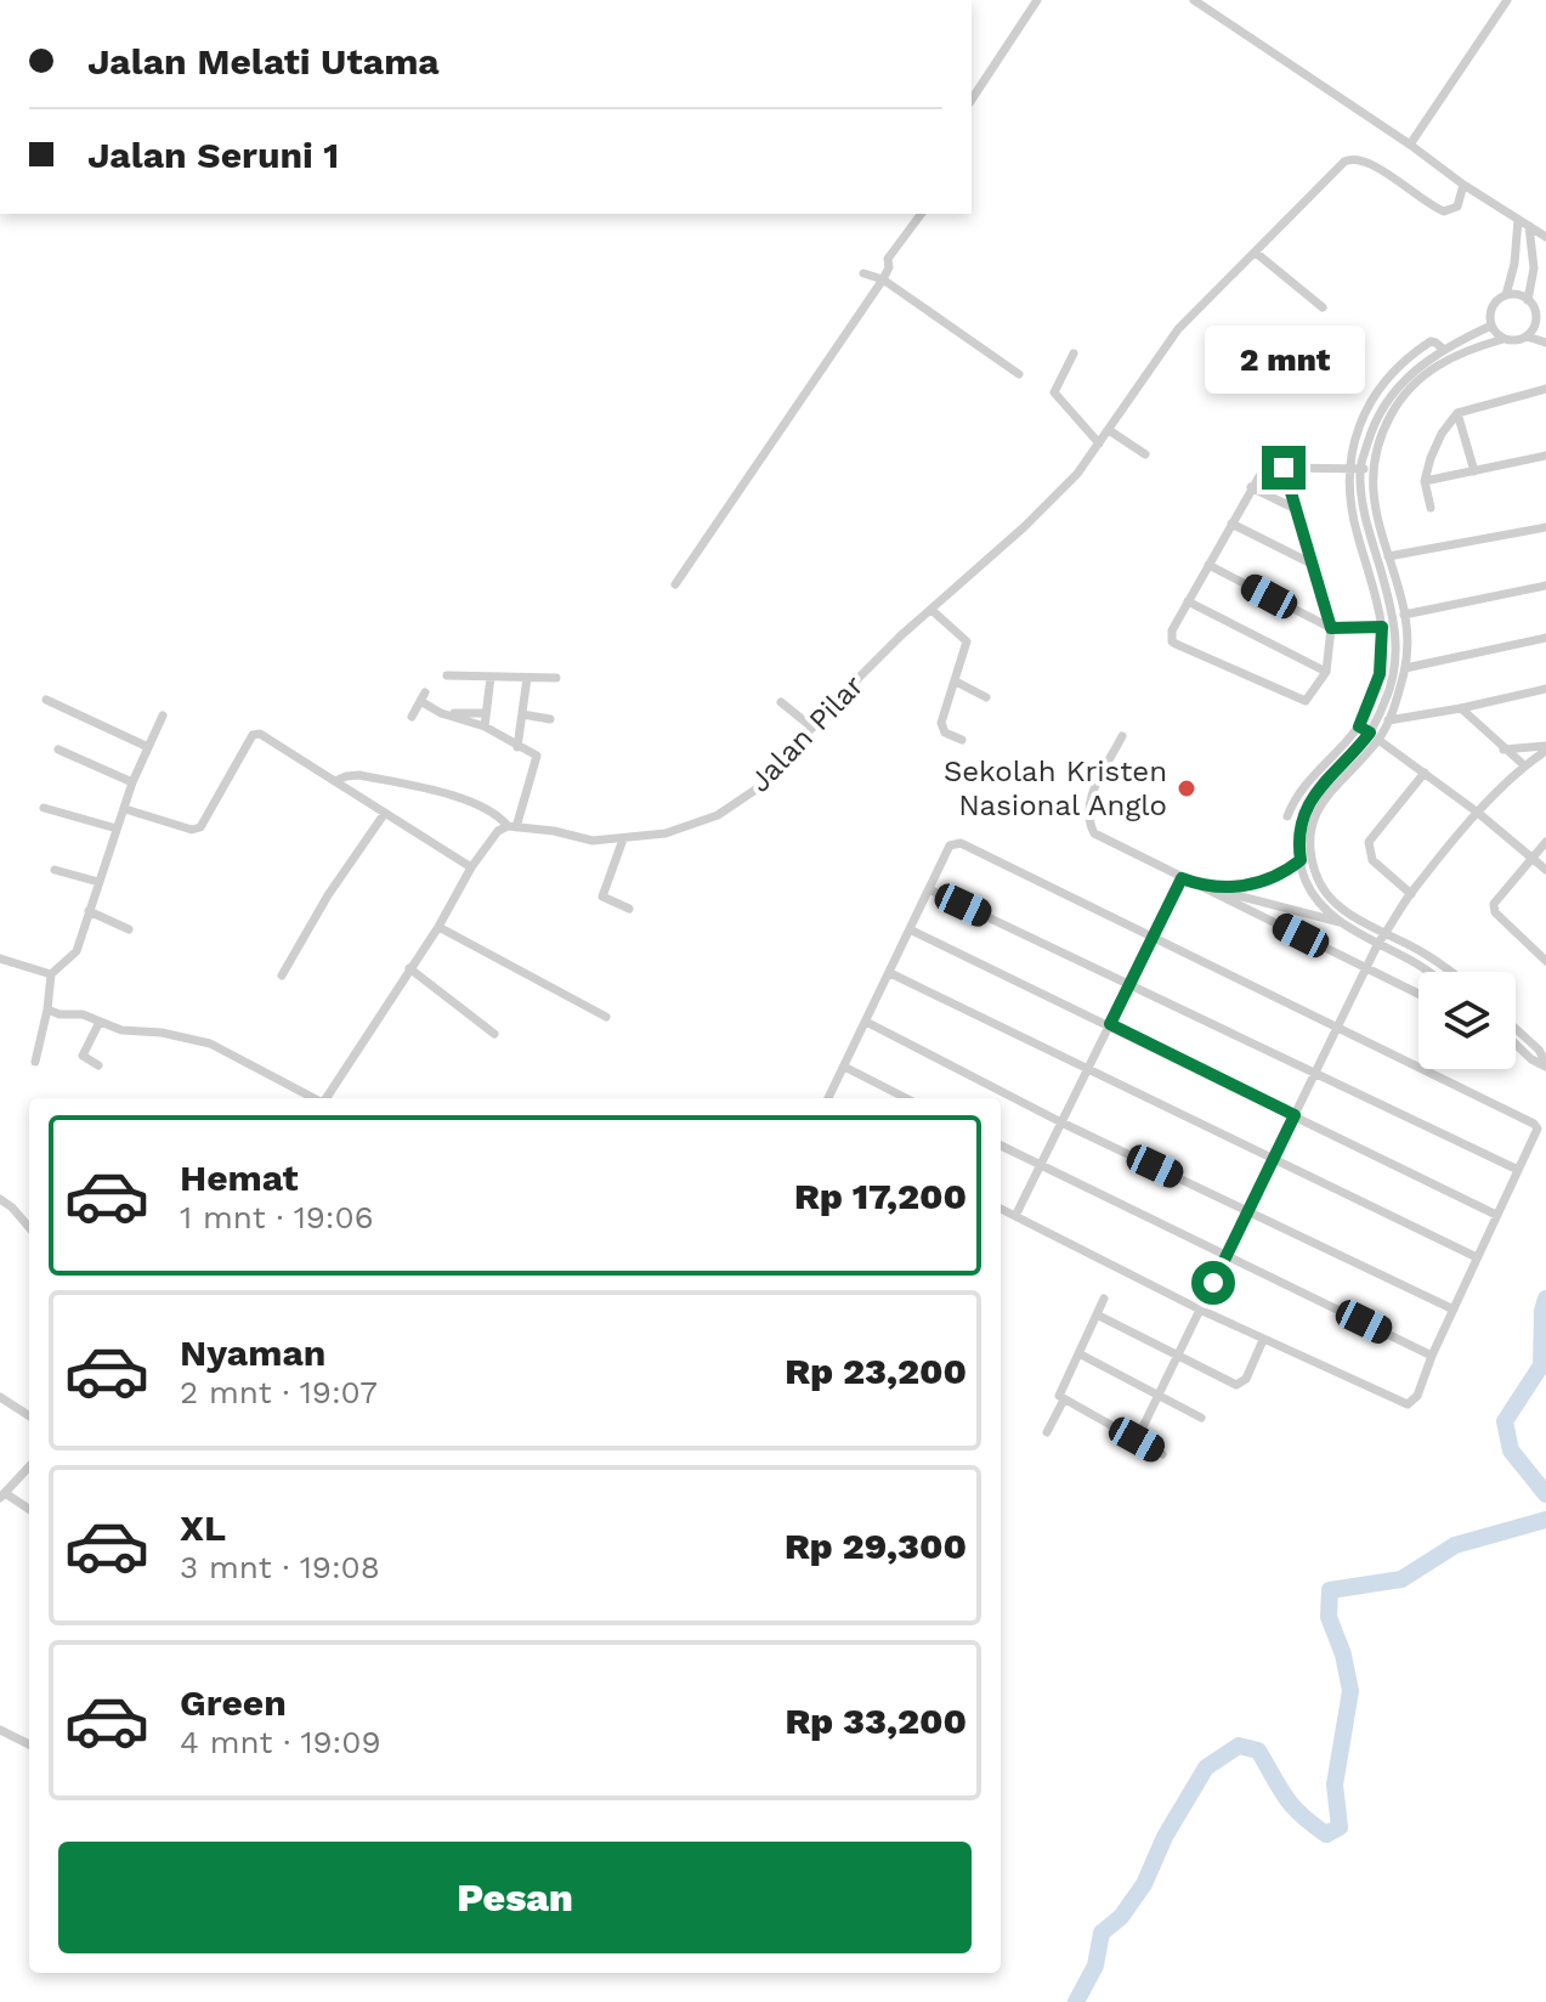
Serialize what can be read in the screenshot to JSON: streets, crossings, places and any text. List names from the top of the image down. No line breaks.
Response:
{"streets":{"street":["Jalan Pilar"]},"places":["Sekolah Kristen Nasional Anglo"],"page":{"banner":["Jalan Melati Utama","Jalan Seruni 1"],"bubble":"2 mnt","list":[{"name":"Hemat","note":"1 mnt · 19:06","value":"Rp 17,200"},{"name":"Nyaman","note":"2 mnt · 19:07","value":"Rp 23,200"},{"name":"XL","note":"3 mnt · 19:08","value":"Rp 29,300"},{"name":"Green","note":"4 mnt · 19:09","value":"Rp 33,200"}],"buttons":"Pesan"}}
